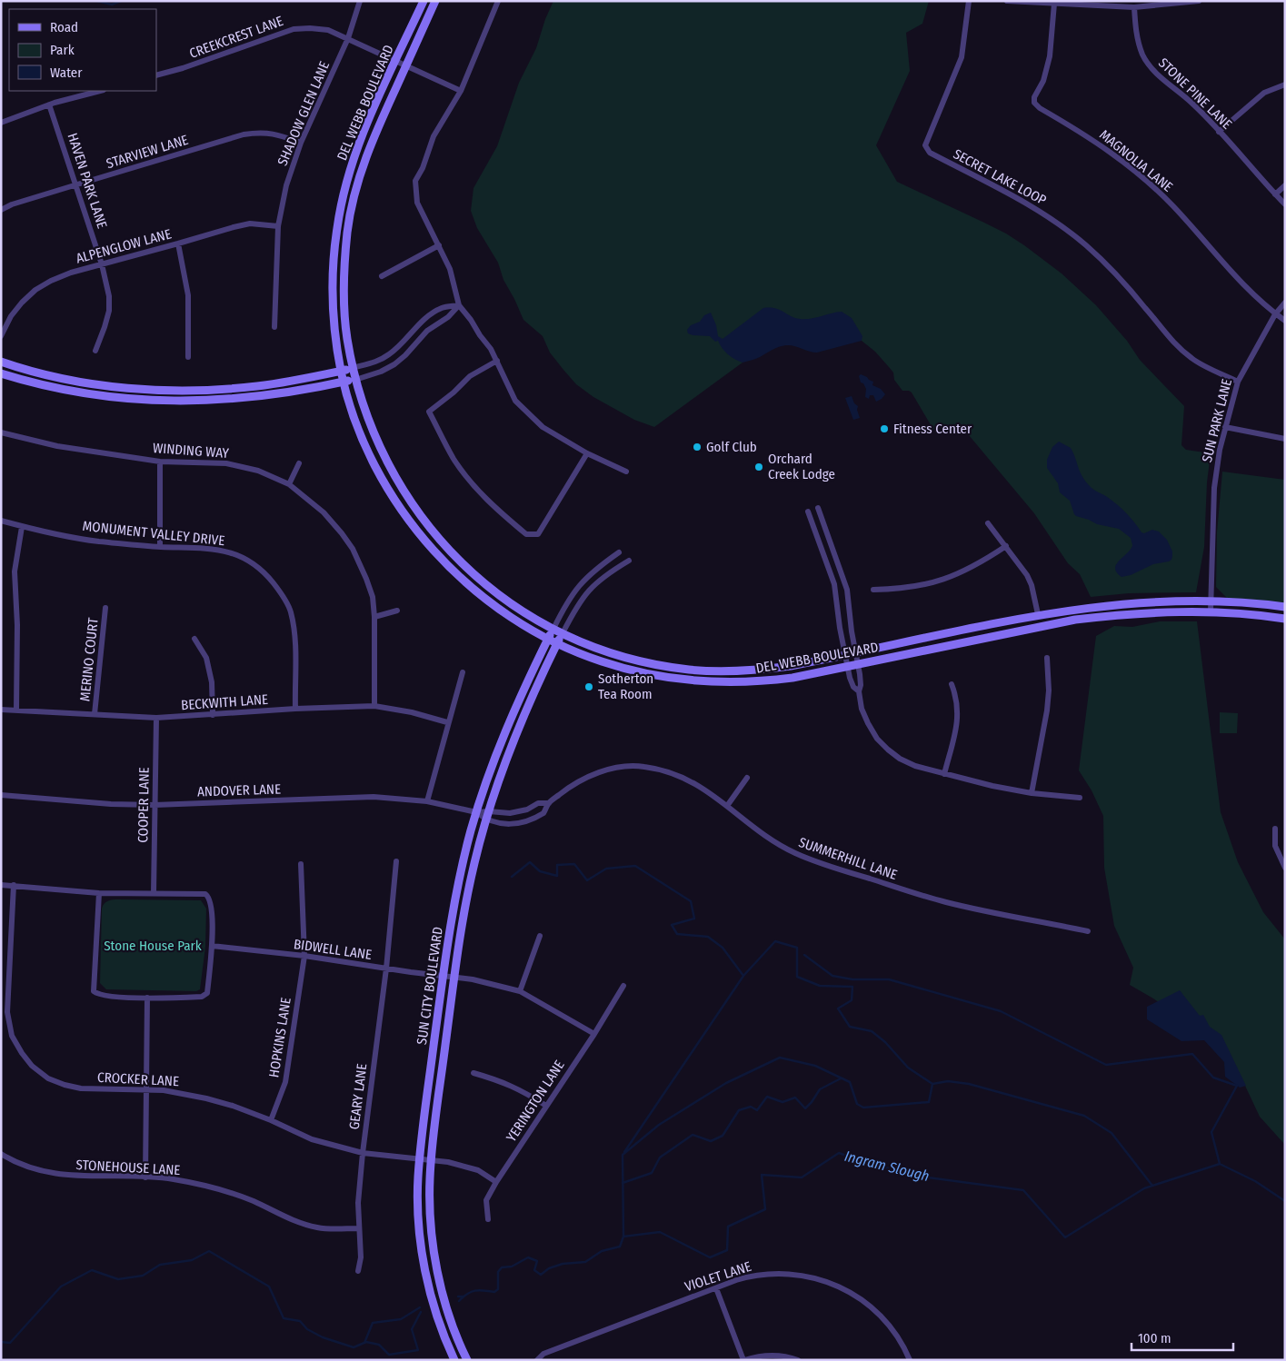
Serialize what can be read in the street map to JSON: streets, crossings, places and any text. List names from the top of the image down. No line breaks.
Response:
{"streets":{"street":["CREEKCREST LANE","STONE PINE LANE","DEL WEBB BOULEVARD","SHADOW GLEN LANE","STARVIEW LANE","MAGNOLIA LANE","SECRET LAKE LOOP","HAVEN PARK LANE","ALPENGLOW LANE","SUN PARK LANE","WINDING WAY","MONUMENT VALLEY DRIVE","MERINO COURT","BECKWITH LANE","ANDOVER LANE","COOPER LANE","SUMMERHILL LANE","BIDWELL LANE","SUN CITY BOULEVARD","HOPKINS LANE","CROCKER LANE","GEARY LANE","YERINGTON LANE","STONEHOUSE LANE","VIOLET LANE"]},"crossings":[["CREEKCREST LANE","DEL WEBB BOULEVARD"],["CREEKCREST LANE","SHADOW GLEN LANE"],["DEL WEBB BOULEVARD","SUN PARK LANE"],["DEL WEBB BOULEVARD","SUN CITY BOULEVARD"],["SHADOW GLEN LANE","STARVIEW LANE"],["SHADOW GLEN LANE","ALPENGLOW LANE"],["STARVIEW LANE","HAVEN PARK LANE"],["MAGNOLIA LANE","SUN PARK LANE"],["SECRET LAKE LOOP","SUN PARK LANE"],["HAVEN PARK LANE","ALPENGLOW LANE"],["WINDING WAY","BECKWITH LANE"],["MONUMENT VALLEY DRIVE","BECKWITH LANE"],["MERINO COURT","BECKWITH LANE"],["BECKWITH LANE","COOPER LANE"],["ANDOVER LANE","COOPER LANE"],["ANDOVER LANE","SUMMERHILL LANE"],["ANDOVER LANE","SUN CITY BOULEVARD"],["SUMMERHILL LANE","SUN CITY BOULEVARD"],["BIDWELL LANE","SUN CITY BOULEVARD"],["BIDWELL LANE","HOPKINS LANE"],["BIDWELL LANE","GEARY LANE"],["BIDWELL LANE","YERINGTON LANE"],["SUN CITY BOULEVARD","CROCKER LANE"],["HOPKINS LANE","CROCKER LANE"],["CROCKER LANE","GEARY LANE"],["CROCKER LANE","YERINGTON LANE"],["GEARY LANE","STONEHOUSE LANE"]],"water":["Ingram Slough"],"parks":["Stone House Park"],"places":["Fitness Center","Golf Club","Orchard Creek Lodge","Sotherton Tea Room"],"legend":["Road","Park","Water"],"scale_bar":"100 m"}
